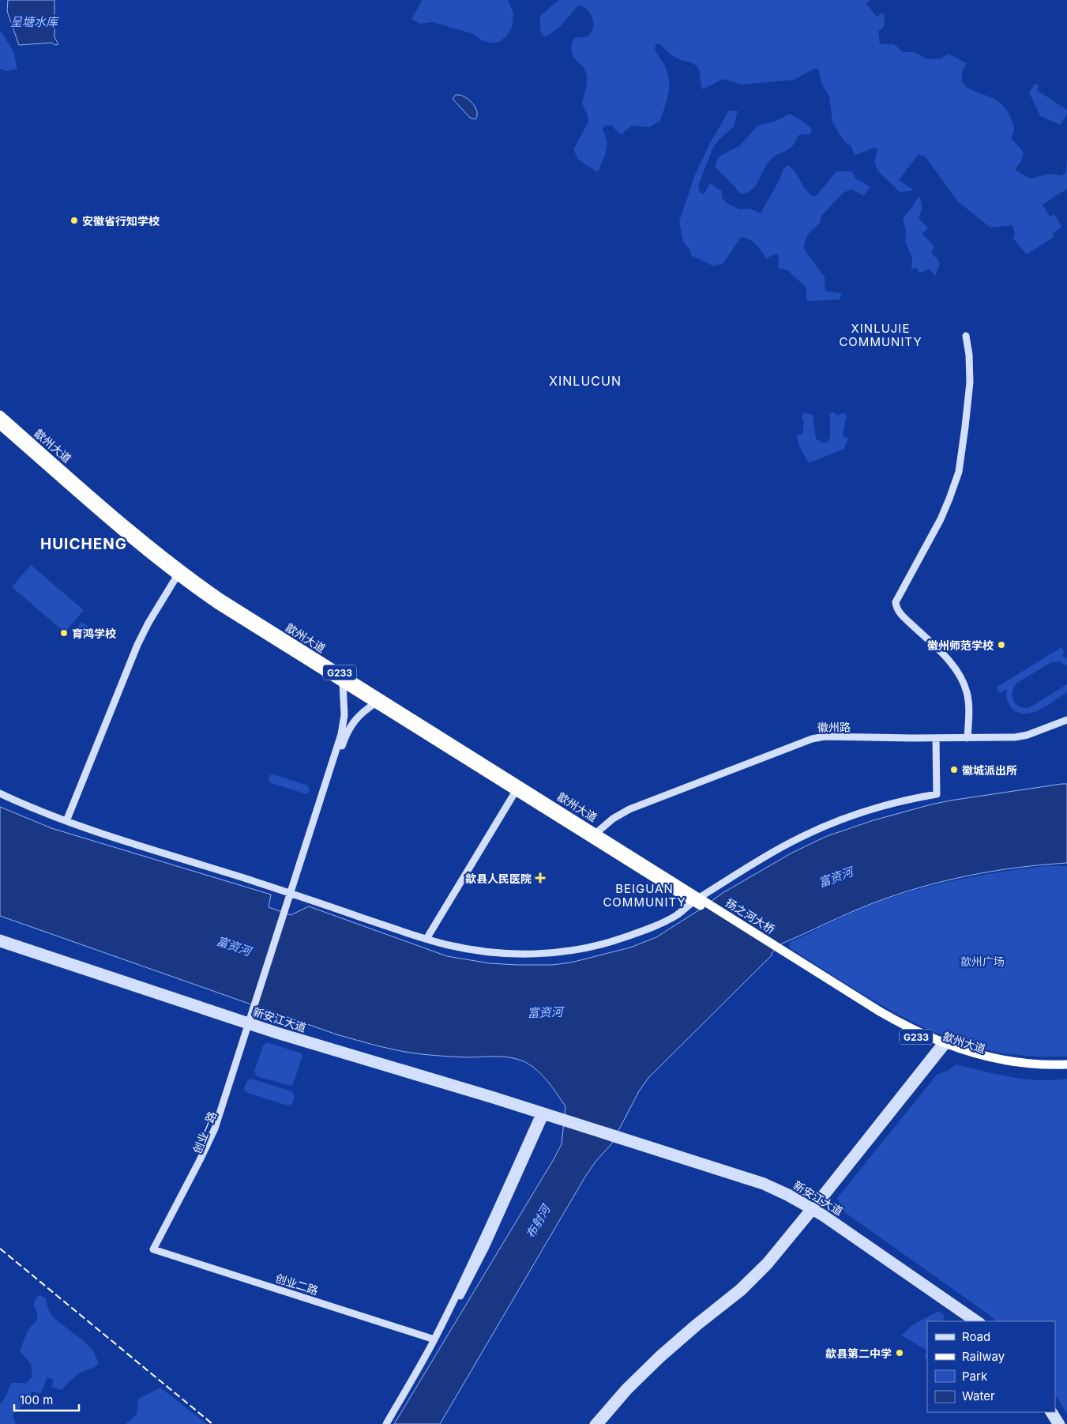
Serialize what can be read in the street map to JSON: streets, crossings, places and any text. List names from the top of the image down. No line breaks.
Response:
{"streets":{"highway":["歙州大道","G233","扬之河大桥"],"street":["徽州路","新安江大道","创业一路","创业二路"]},"crossings":[["歙州大道","徽州路"],["歙州大道","扬之河大桥"],["新安江大道","创业一路"],["创业一路","创业二路"]],"districts":["XINLUJIE COMMUNITY","XINLUCUN","HUICHENG","BEIGUAN COMMUNITY"],"water":["呈塘水库","富资河","布射河"],"parks":["歙州广场"],"places":{"other":["安徽省行知学校","育鸿学校","徽州师范学校","徽城派出所","歙县第二中学"],"health":["歙县人民医院"]},"legend":["Road","Railway","Park","Water"],"scale_bar":"100 m"}
